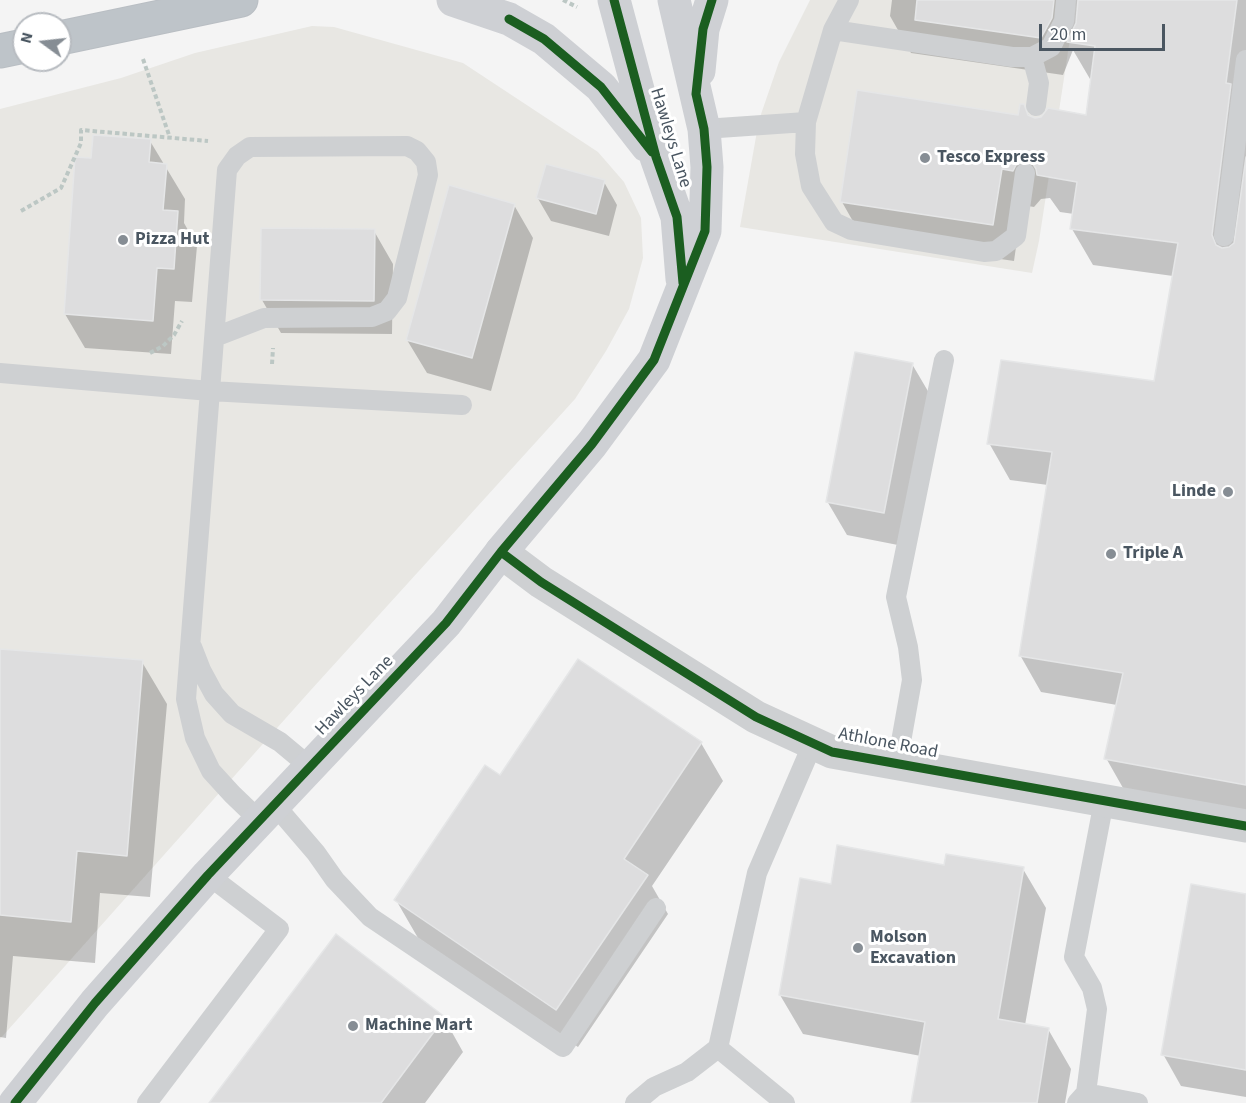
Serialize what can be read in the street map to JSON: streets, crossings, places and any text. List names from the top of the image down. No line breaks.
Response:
{"streets":{"street":["Hawleys Lane","Athlone Road"]},"crossings":[["Hawleys Lane","Athlone Road"]],"places":["Tesco Express","Pizza Hut","Linde","Triple A","Molson Excavation","Machine Mart"],"scale_bar":"20 m","north":"left"}
